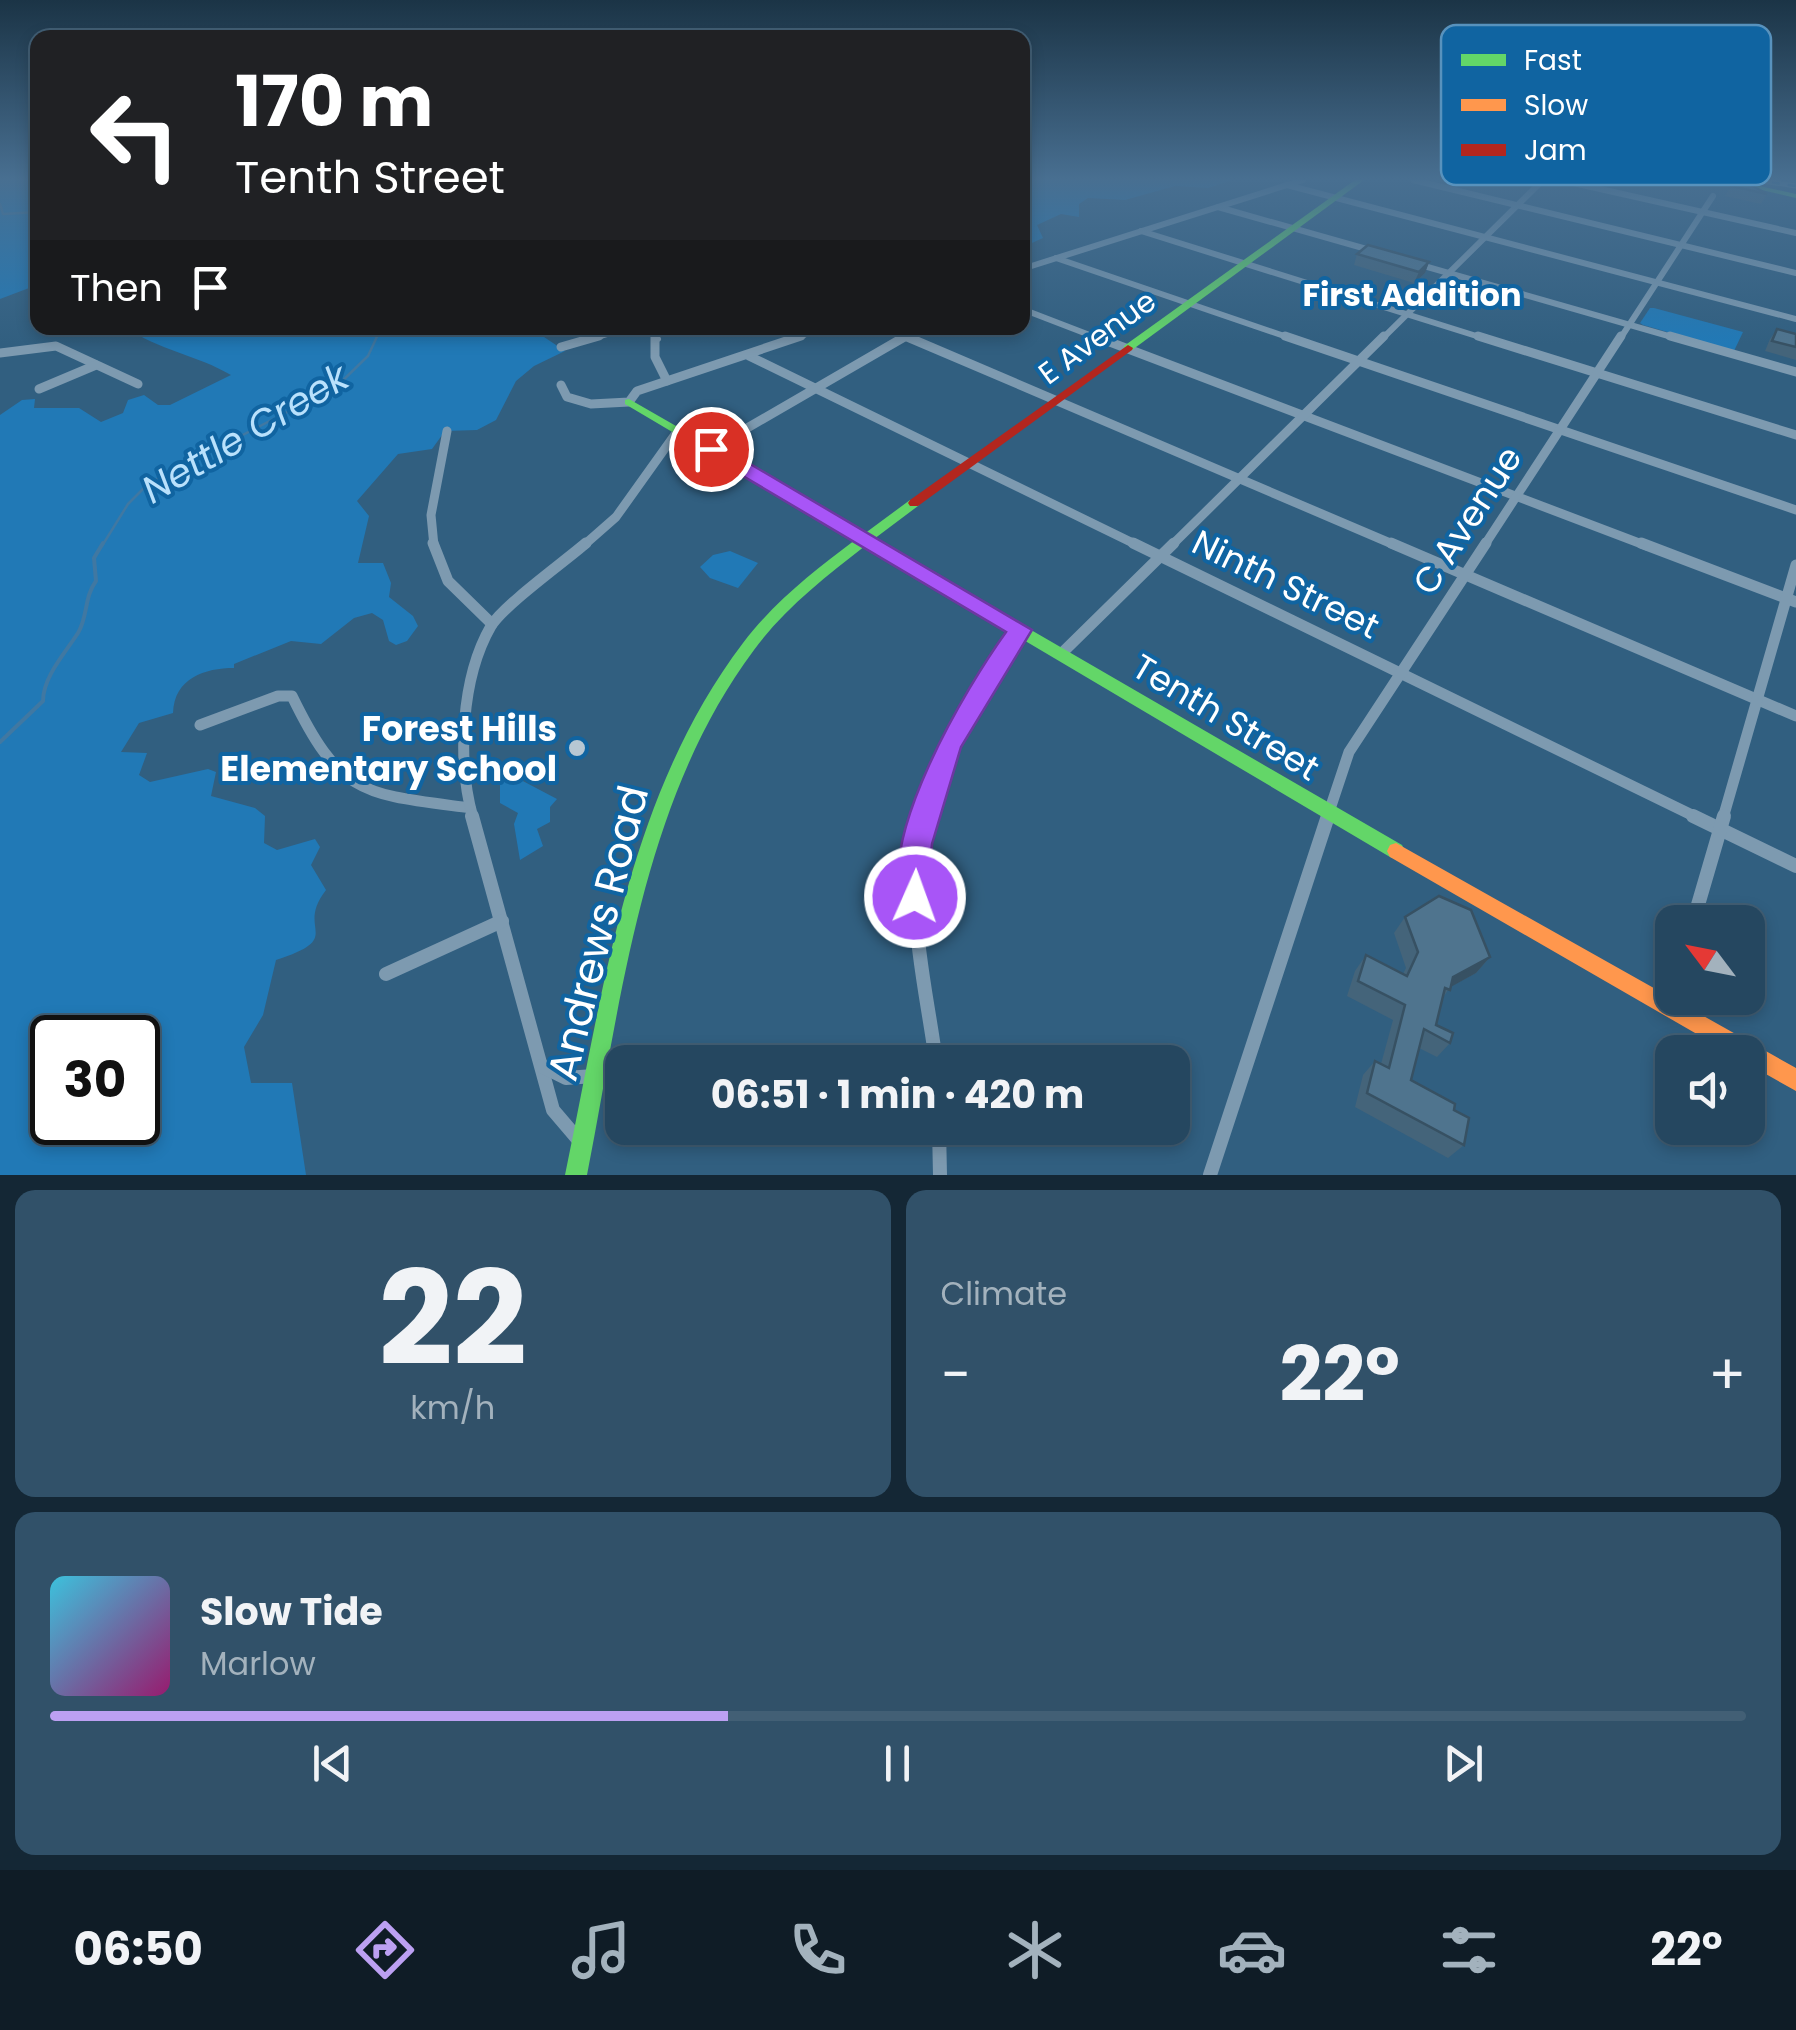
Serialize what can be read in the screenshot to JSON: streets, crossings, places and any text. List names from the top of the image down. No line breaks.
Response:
{"streets":{"street":["E Avenue","C Avenue","Ninth Street","Tenth Street","Andrews Road"]},"crossings":[["E Avenue","Ninth Street"],["E Avenue","Tenth Street"],["E Avenue","Andrews Road"],["C Avenue","Ninth Street"],["C Avenue","Tenth Street"],["Tenth Street","Andrews Road"]],"districts":["First Addition"],"water":["Nettle Creek"],"places":["Forest Hills Elementary School"],"legend":["Fast","Slow","Jam"],"north":"top left","page":{"turn":["170 m","Tenth Street"],"then":"Then","limit":"30","trip":"06:51 · 1 min · 420 m","tile":[["22","km/h"],"Climate"],"heat":["−","22°","+"],"song":["Slow Tide","Marlow"],"tabs":["06:50","22°"]}}
